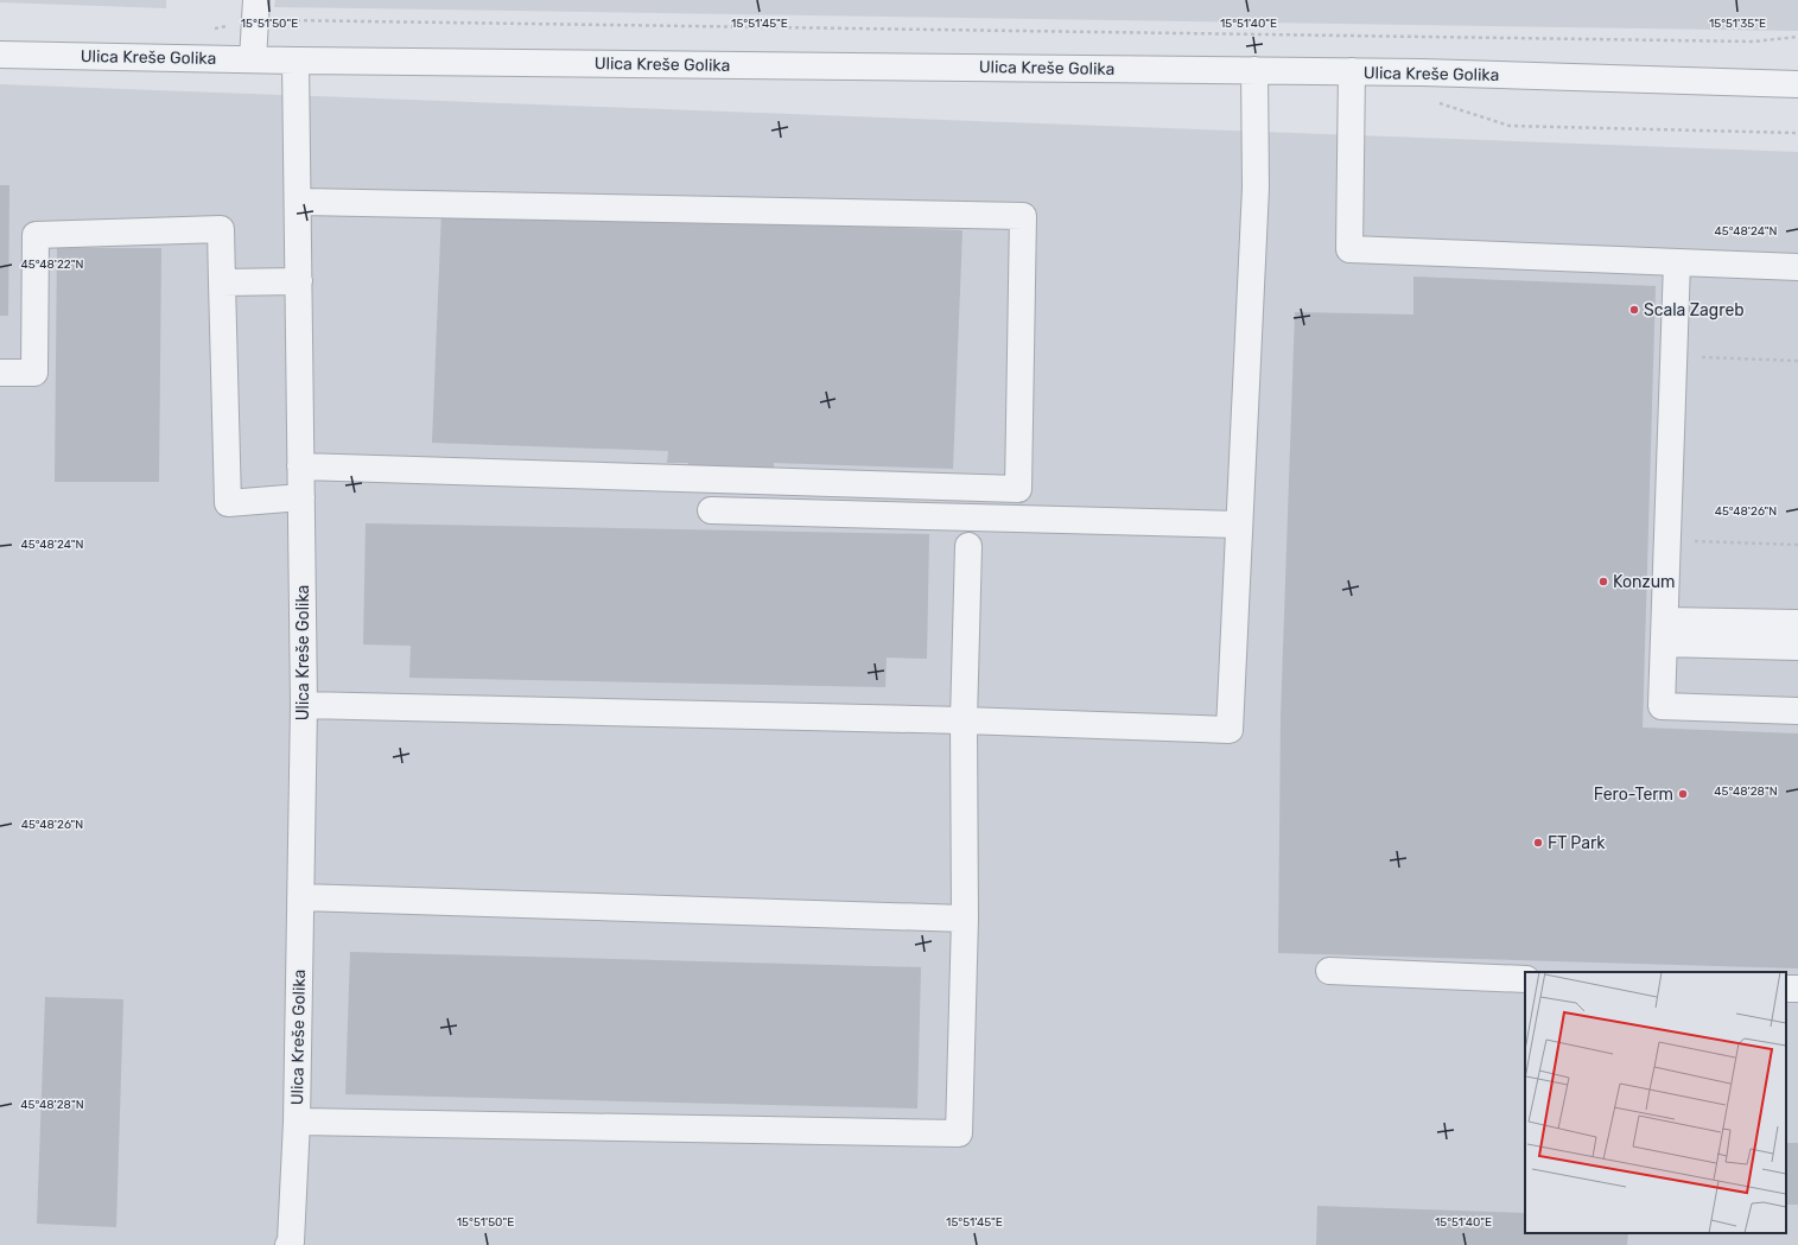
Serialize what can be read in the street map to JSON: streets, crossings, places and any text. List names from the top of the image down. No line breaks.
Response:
{"streets":{"street":["Ulica Kreše Golika"]},"places":["Scala Zagreb","Konzum","Fero-Term","FT Park"],"coordinates":["15°51'50\"E","15°51'45\"E","15°51'35\"E","15°51'40\"E","45°48'24\"N","45°48'22\"N","45°48'26\"N","45°48'28\"N"]}
